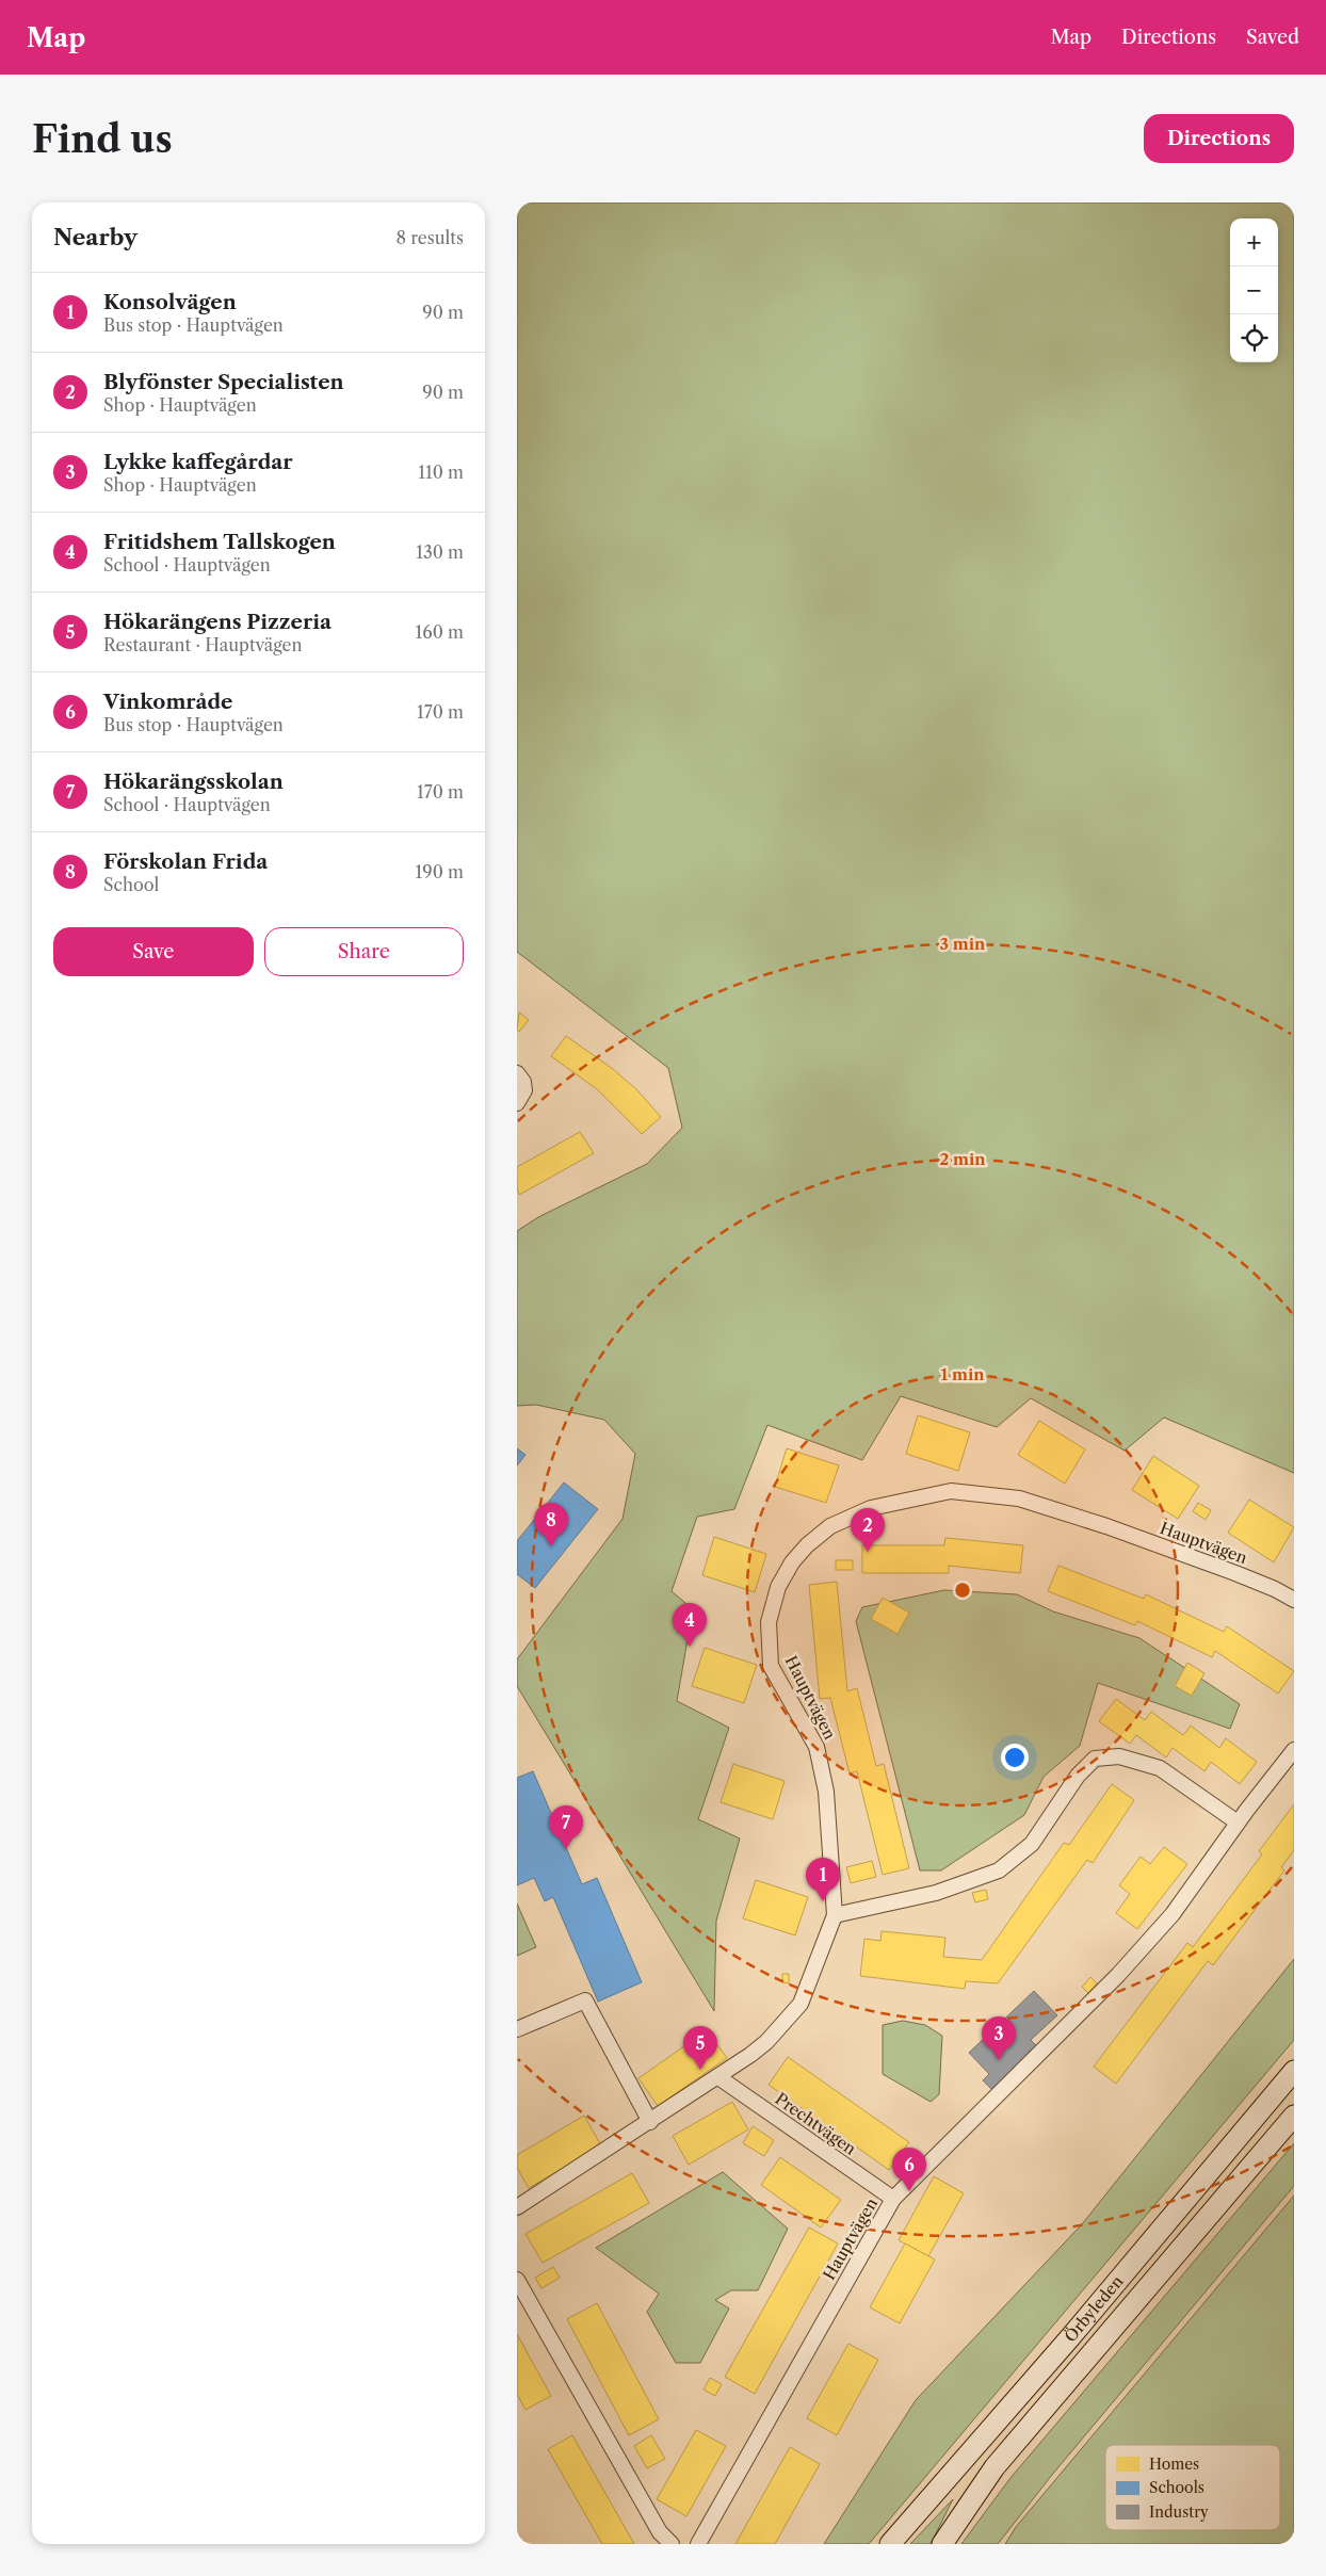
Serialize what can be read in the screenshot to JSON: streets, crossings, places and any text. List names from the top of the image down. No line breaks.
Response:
{"streets":{"main road":["Örbyleden"],"street":["Hauptvägen","Prechtvägen"]},"crossings":[["Hauptvägen","Prechtvägen"]],"legend":["Homes","Schools","Industry"],"page":{"header":"Map","nav":["Map","Directions","Saved"],"buttons":["Directions",["Save","Share"]],"title":"Find us","heading":["Nearby","8 results"],"map_buttons":["+","−"],"list":[{"mark":"1","name":"Konsolvägen","note":"Bus stop · Hauptvägen","value":"90 m"},{"mark":"2","name":"Blyfönster Specialisten","note":"Shop · Hauptvägen","value":"90 m"},{"mark":"3","name":"Lykke kaffegårdar","note":"Shop · Hauptvägen","value":"110 m"},{"mark":"4","name":"Fritidshem Tallskogen","note":"School · Hauptvägen","value":"130 m"},{"mark":"5","name":"Hökarängens Pizzeria","note":"Restaurant · Hauptvägen","value":"160 m"},{"mark":"6","name":"Vinkområde","note":"Bus stop · Hauptvägen","value":"170 m"},{"mark":"7","name":"Hökarängsskolan","note":"School · Hauptvägen","value":"170 m"},{"mark":"8","name":"Förskolan Frida","note":"School","value":"190 m"}],"pins":["8","2","4","7","1","3","5","6"]},"rings":["3 min","2 min","1 min"]}
